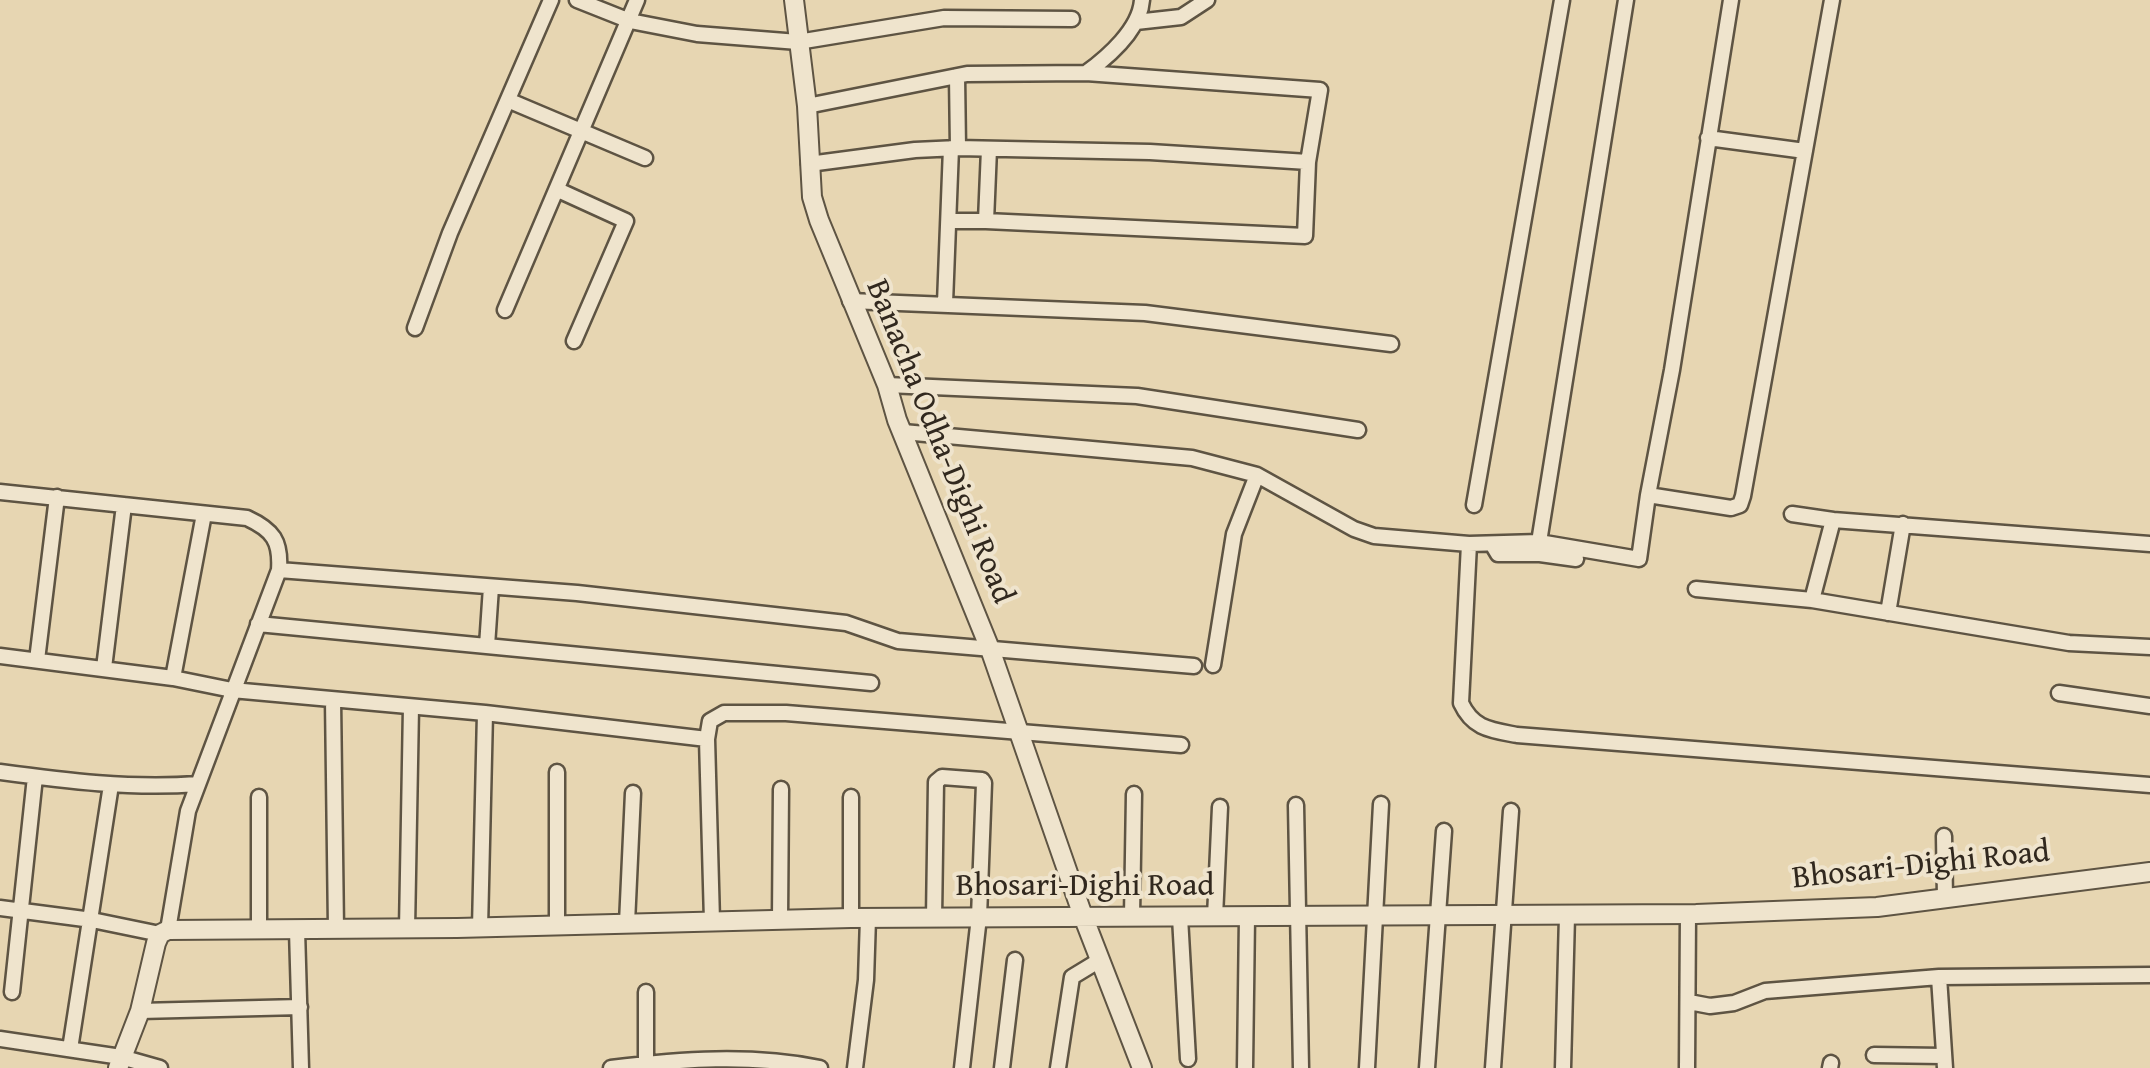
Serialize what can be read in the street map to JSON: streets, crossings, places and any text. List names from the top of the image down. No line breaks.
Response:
{"streets":{"street":["Banacha Odha-Dighi Road","Bhosari-Dighi Road"]},"crossings":[["Banacha Odha-Dighi Road","Bhosari-Dighi Road"]]}
